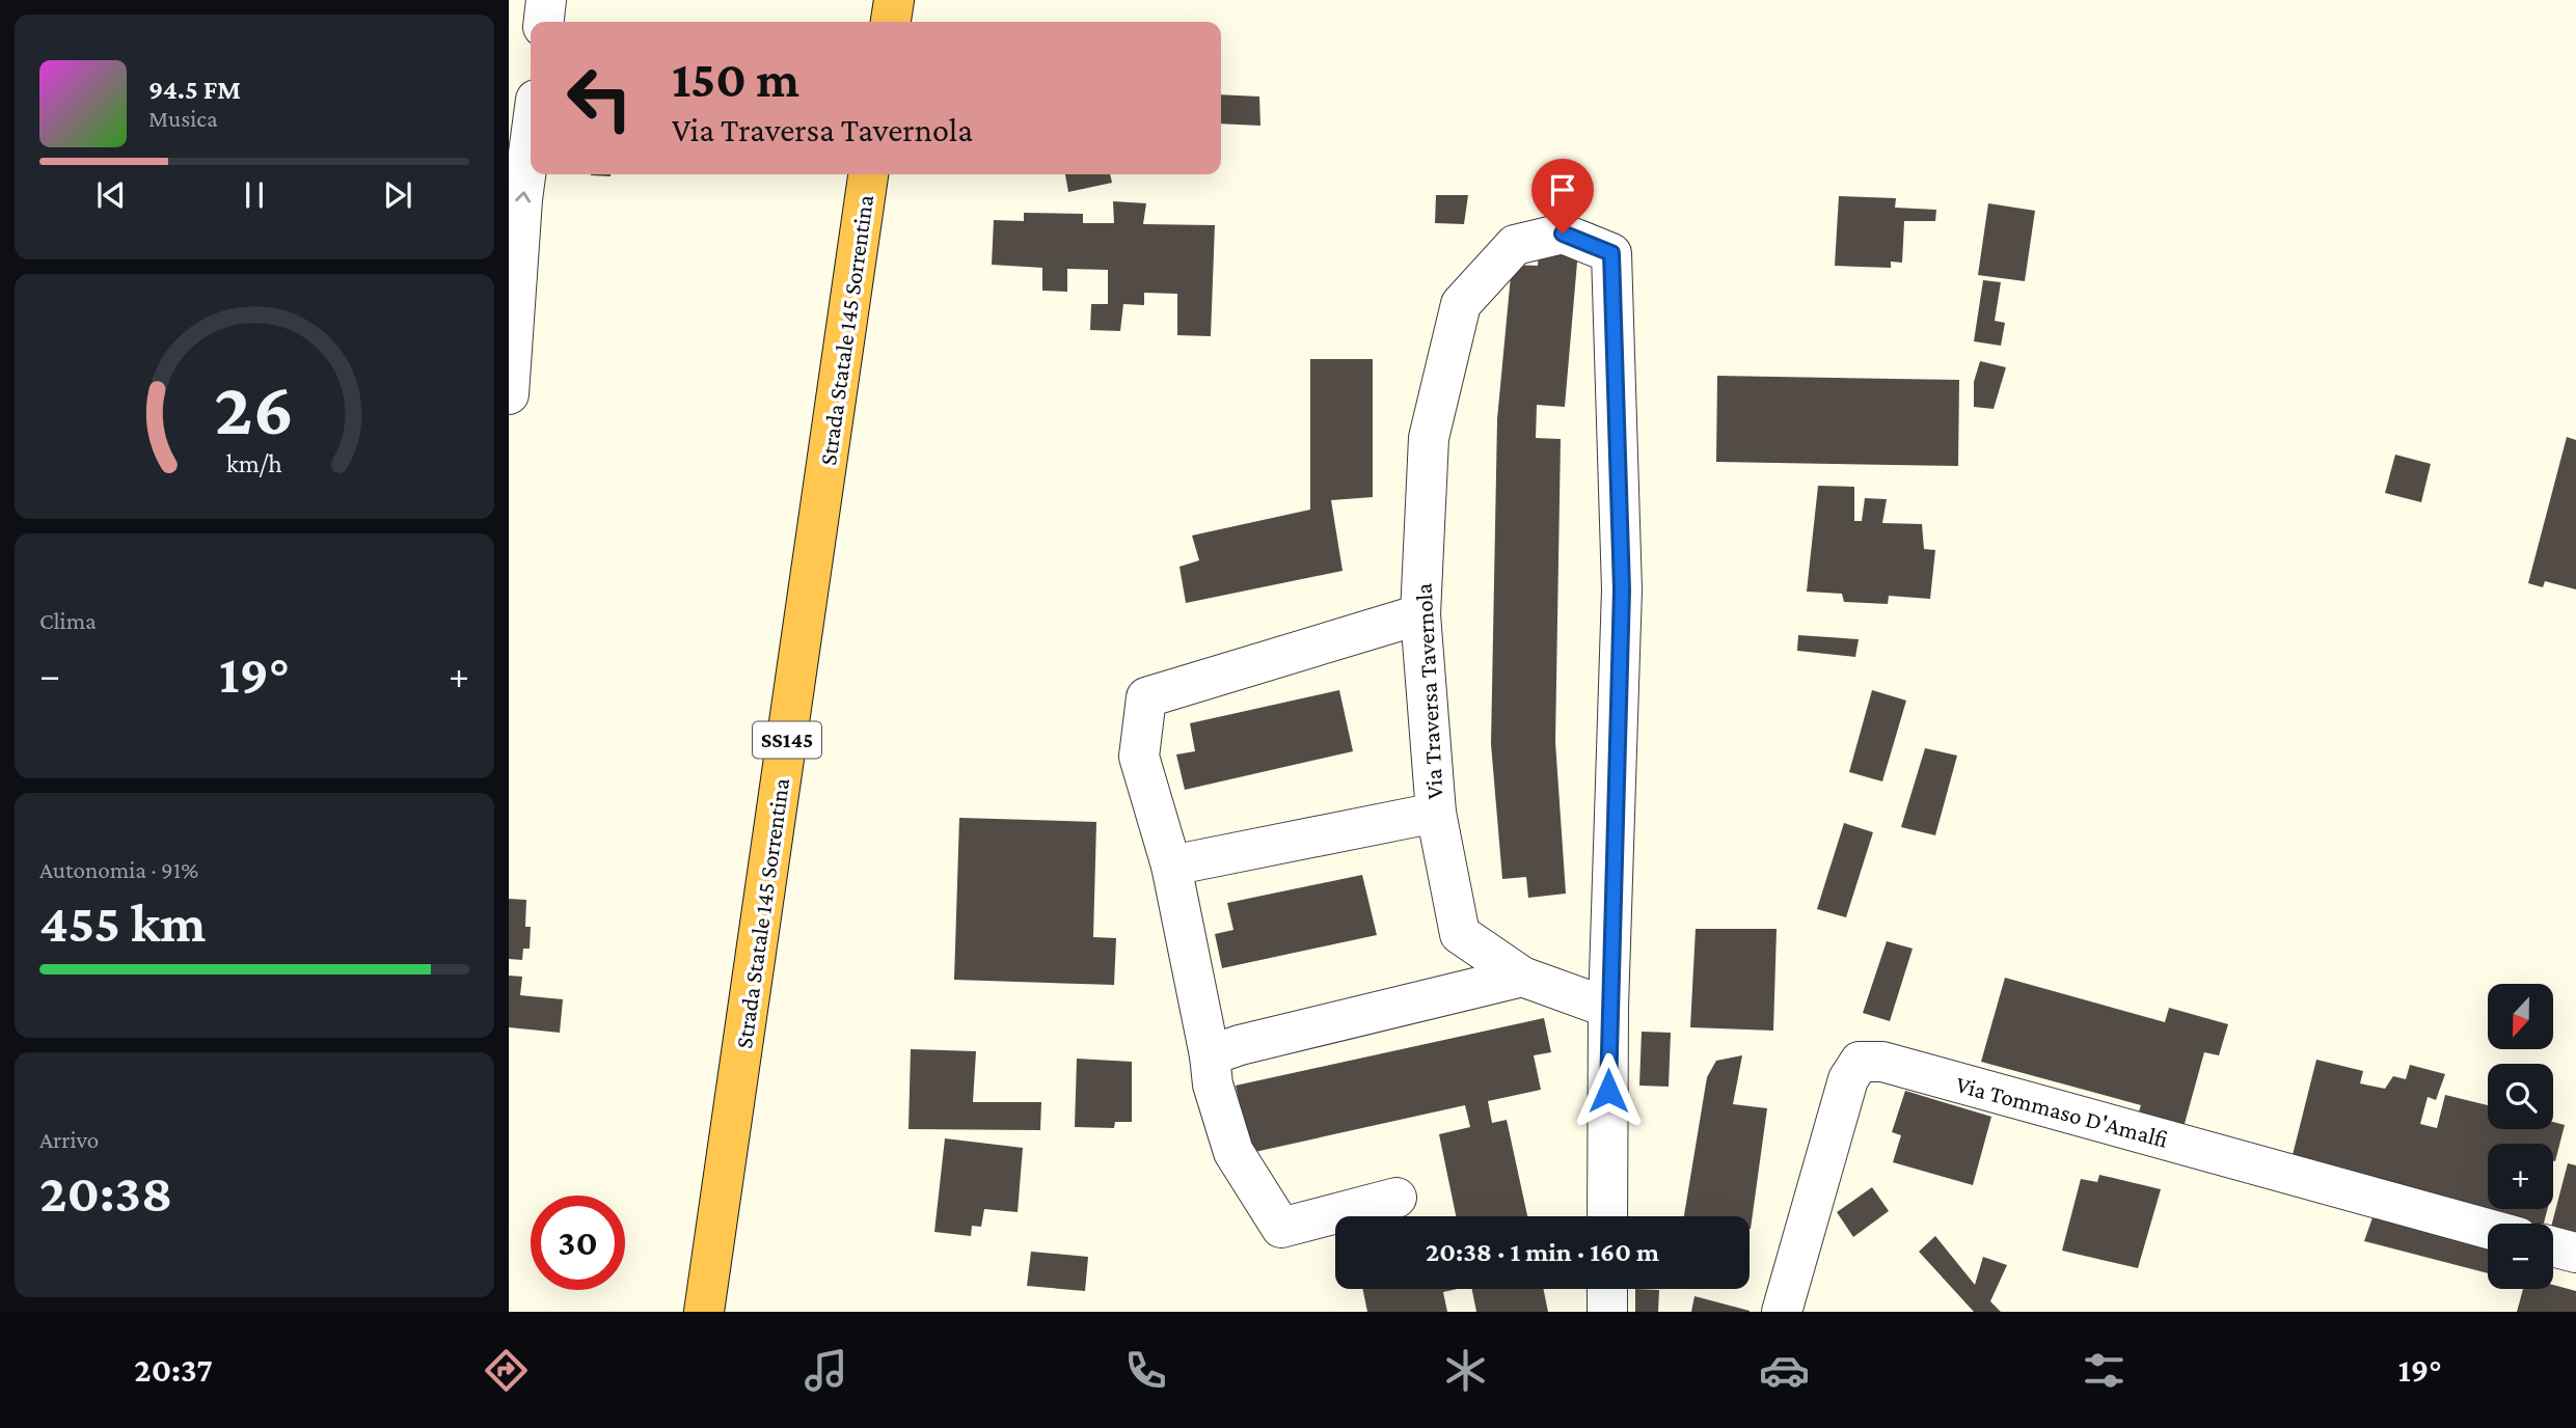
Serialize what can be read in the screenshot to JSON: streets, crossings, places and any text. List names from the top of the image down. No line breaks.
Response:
{"streets":{"highway":["Strada Statale 145 Sorrentina","SS145"],"street":["Via Traversa Tavernola","Via Tommaso D'Amalfi"]},"north":"bottom","page":{"turn":["150 m","Via Traversa Tavernola"],"song":["94.5 FM","Musica"],"tile":["Clima",["Autonomia · 91%","455 km"],["Arrivo","20:38"]],"heat":["−","19°","+"],"map_buttons":["+","−"],"limit":"30","trip":"20:38 · 1 min · 160 m","tabs":["20:37","19°"],"gauge":["26","km/h"]}}
